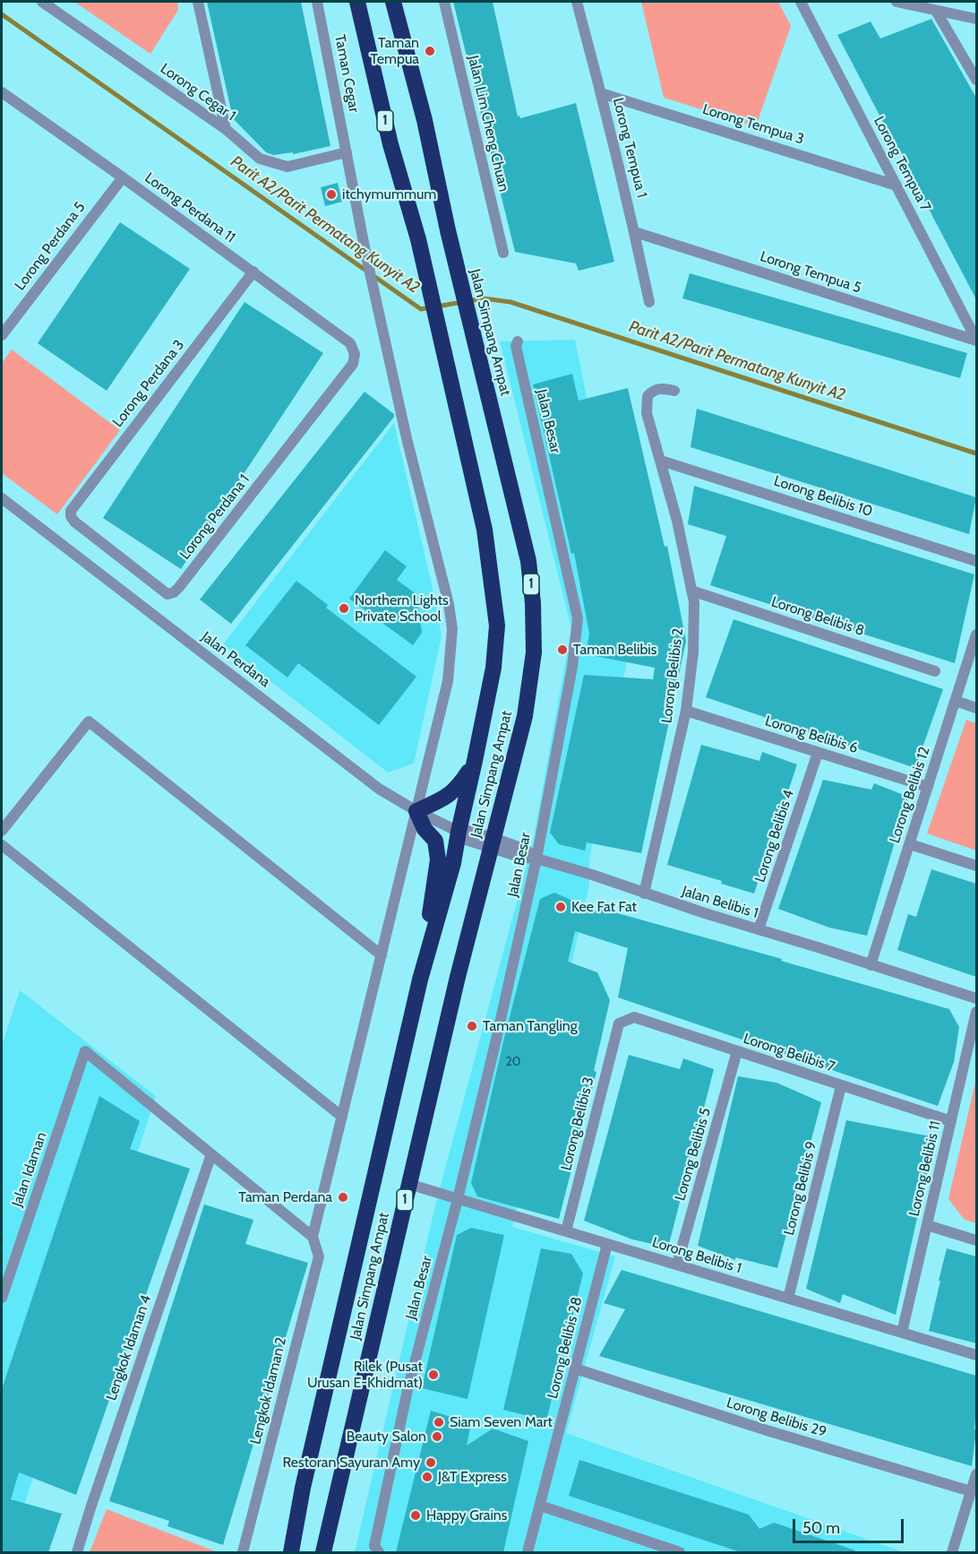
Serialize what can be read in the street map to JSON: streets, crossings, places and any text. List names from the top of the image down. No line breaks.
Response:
{"streets":{"highway":["1","Jalan Simpang Ampat"],"street":["Taman Cegar","Lorong Cegar 1","Jalan Lim Cheng Chuan","Lorong Tempua 3","Lorong Tempua 1","Lorong Tempua 7","Lorong Perdana 11","Lorong Perdana 5","Lorong Tempua 5","Lorong Perdana 3","Jalan Besar","Lorong Belibis 10","Lorong Perdana 1","Lorong Belibis 8","Jalan Perdana","Lorong Belibis 2","Lorong Belibis 6","Lorong Belibis 12","Lorong Belibis 4","Jalan Belibis 1","Lorong Belibis 7","Lorong Belibis 3","Lorong Belibis 5","Lorong Belibis 11","Jalan Idaman","Lorong Belibis 9","Lorong Belibis 1","Lengkok Idaman 4","Lorong Belibis 28","Lengkok Idaman 2","Lorong Belibis 29"]},"crossings":[["Taman Cegar","Lorong Cegar 1"],["Taman Cegar","Jalan Perdana"],["Taman Cegar","Lengkok Idaman 2"],["Lorong Tempua 3","Lorong Tempua 1"],["Lorong Tempua 3","Lorong Tempua 7"],["Lorong Tempua 1","Lorong Tempua 5"],["Lorong Tempua 7","Lorong Tempua 5"],["Lorong Perdana 11","Lorong Perdana 5"],["Lorong Perdana 11","Lorong Perdana 3"],["Lorong Perdana 11","Lorong Perdana 1"],["Jalan Simpang Ampat","Jalan Perdana"],["Jalan Simpang Ampat","Jalan Belibis 1"],["Jalan Simpang Ampat","Lorong Belibis 1"],["Lorong Perdana 3","Lorong Perdana 1"],["Jalan Besar","Jalan Belibis 1"],["Jalan Besar","Lorong Belibis 1"],["Lorong Belibis 10","Lorong Belibis 2"],["Lorong Belibis 8","Lorong Belibis 2"],["Jalan Perdana","Jalan Belibis 1"],["Lorong Belibis 2","Lorong Belibis 6"],["Lorong Belibis 2","Jalan Belibis 1"],["Lorong Belibis 6","Lorong Belibis 12"],["Lorong Belibis 6","Lorong Belibis 4"],["Lorong Belibis 12","Jalan Belibis 1"],["Lorong Belibis 4","Jalan Belibis 1"],["Lorong Belibis 7","Lorong Belibis 3"],["Lorong Belibis 7","Lorong Belibis 5"],["Lorong Belibis 7","Lorong Belibis 11"],["Lorong Belibis 7","Lorong Belibis 9"],["Lorong Belibis 3","Lorong Belibis 1"],["Lorong Belibis 5","Lorong Belibis 1"],["Lorong Belibis 11","Lorong Belibis 1"],["Jalan Idaman","Lengkok Idaman 4"],["Lorong Belibis 9","Lorong Belibis 1"],["Lorong Belibis 1","Lorong Belibis 28"],["Lorong Belibis 28","Lorong Belibis 29"]],"water":["Parit A2/Parit Permatang Kunyit A2"],"places":["Taman Tempua","itchymummum","Northern Lights Private School","Taman Belibis","Kee Fat Fat","Taman Tangling","Taman Perdana","Rilek (Pusat Urusan E-Khidmat)","Siam Seven Mart","Beauty Salon","Restoran Sayuran Amy","J&T Express","Happy Grains"],"house_numbers":["20"],"scale_bar":"50 m"}
